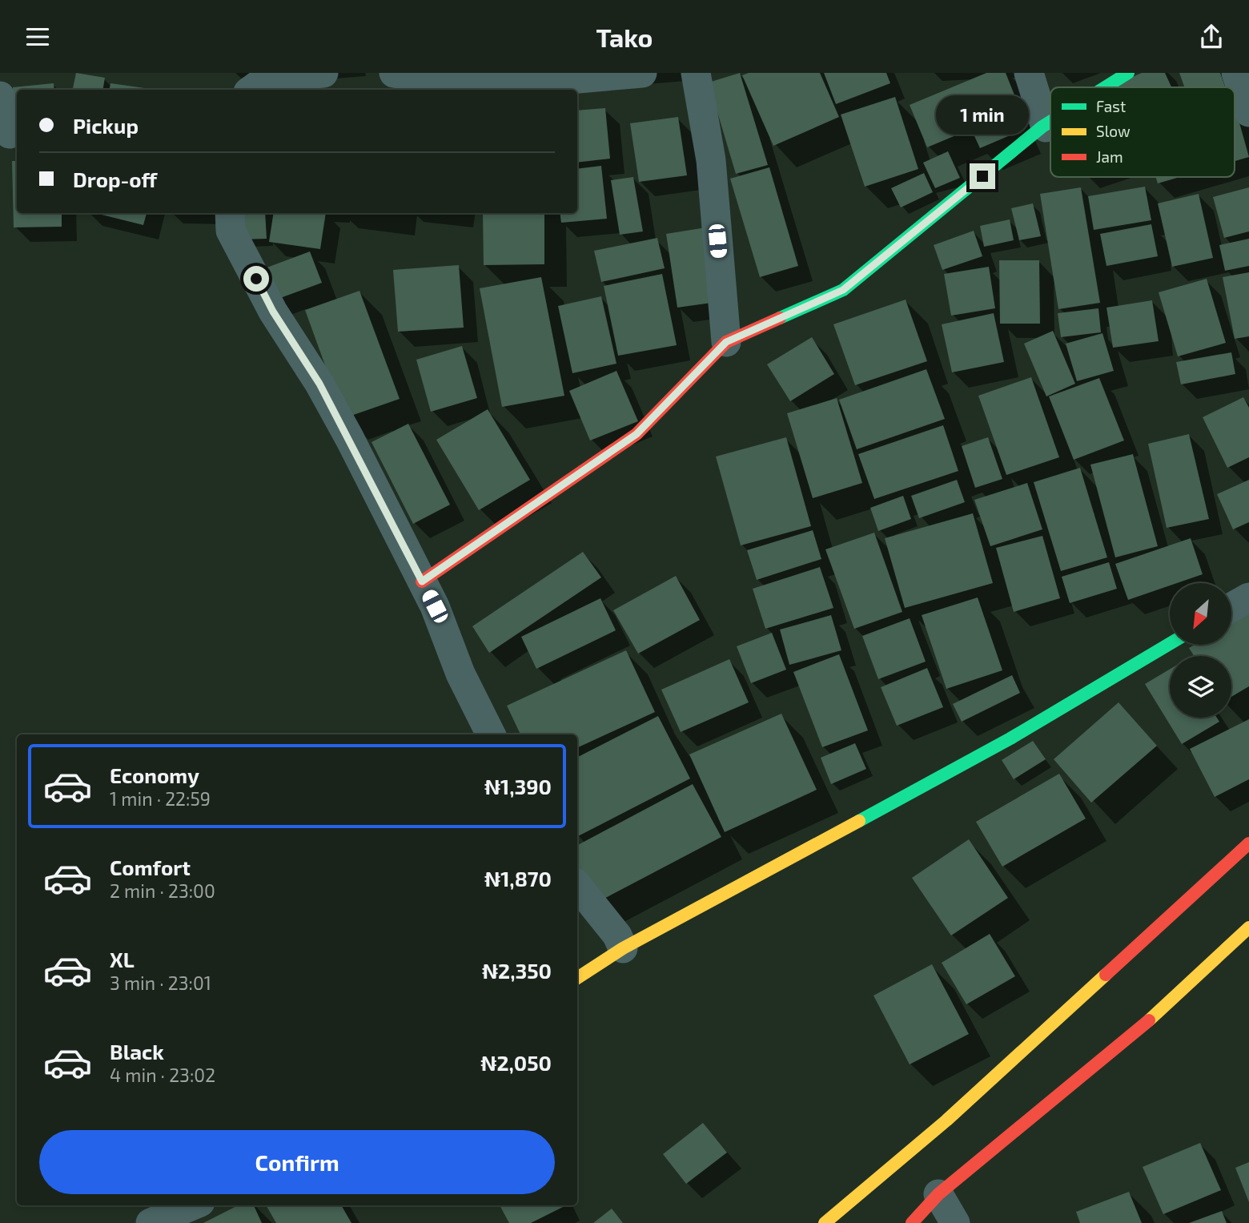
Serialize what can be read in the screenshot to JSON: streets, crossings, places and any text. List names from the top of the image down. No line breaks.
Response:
{"legend":["Fast","Slow","Jam"],"north":"bottom left","page":{"header":"Tako","banner":["Pickup","Drop-off"],"bubble":"1 min","list":[{"name":"Economy","note":"1 min · 22:59","value":"₦1,390"},{"name":"Comfort","note":"2 min · 23:00","value":"₦1,870"},{"name":"XL","note":"3 min · 23:01","value":"₦2,350"},{"name":"Black","note":"4 min · 23:02","value":"₦2,050"}],"buttons":"Confirm"}}
